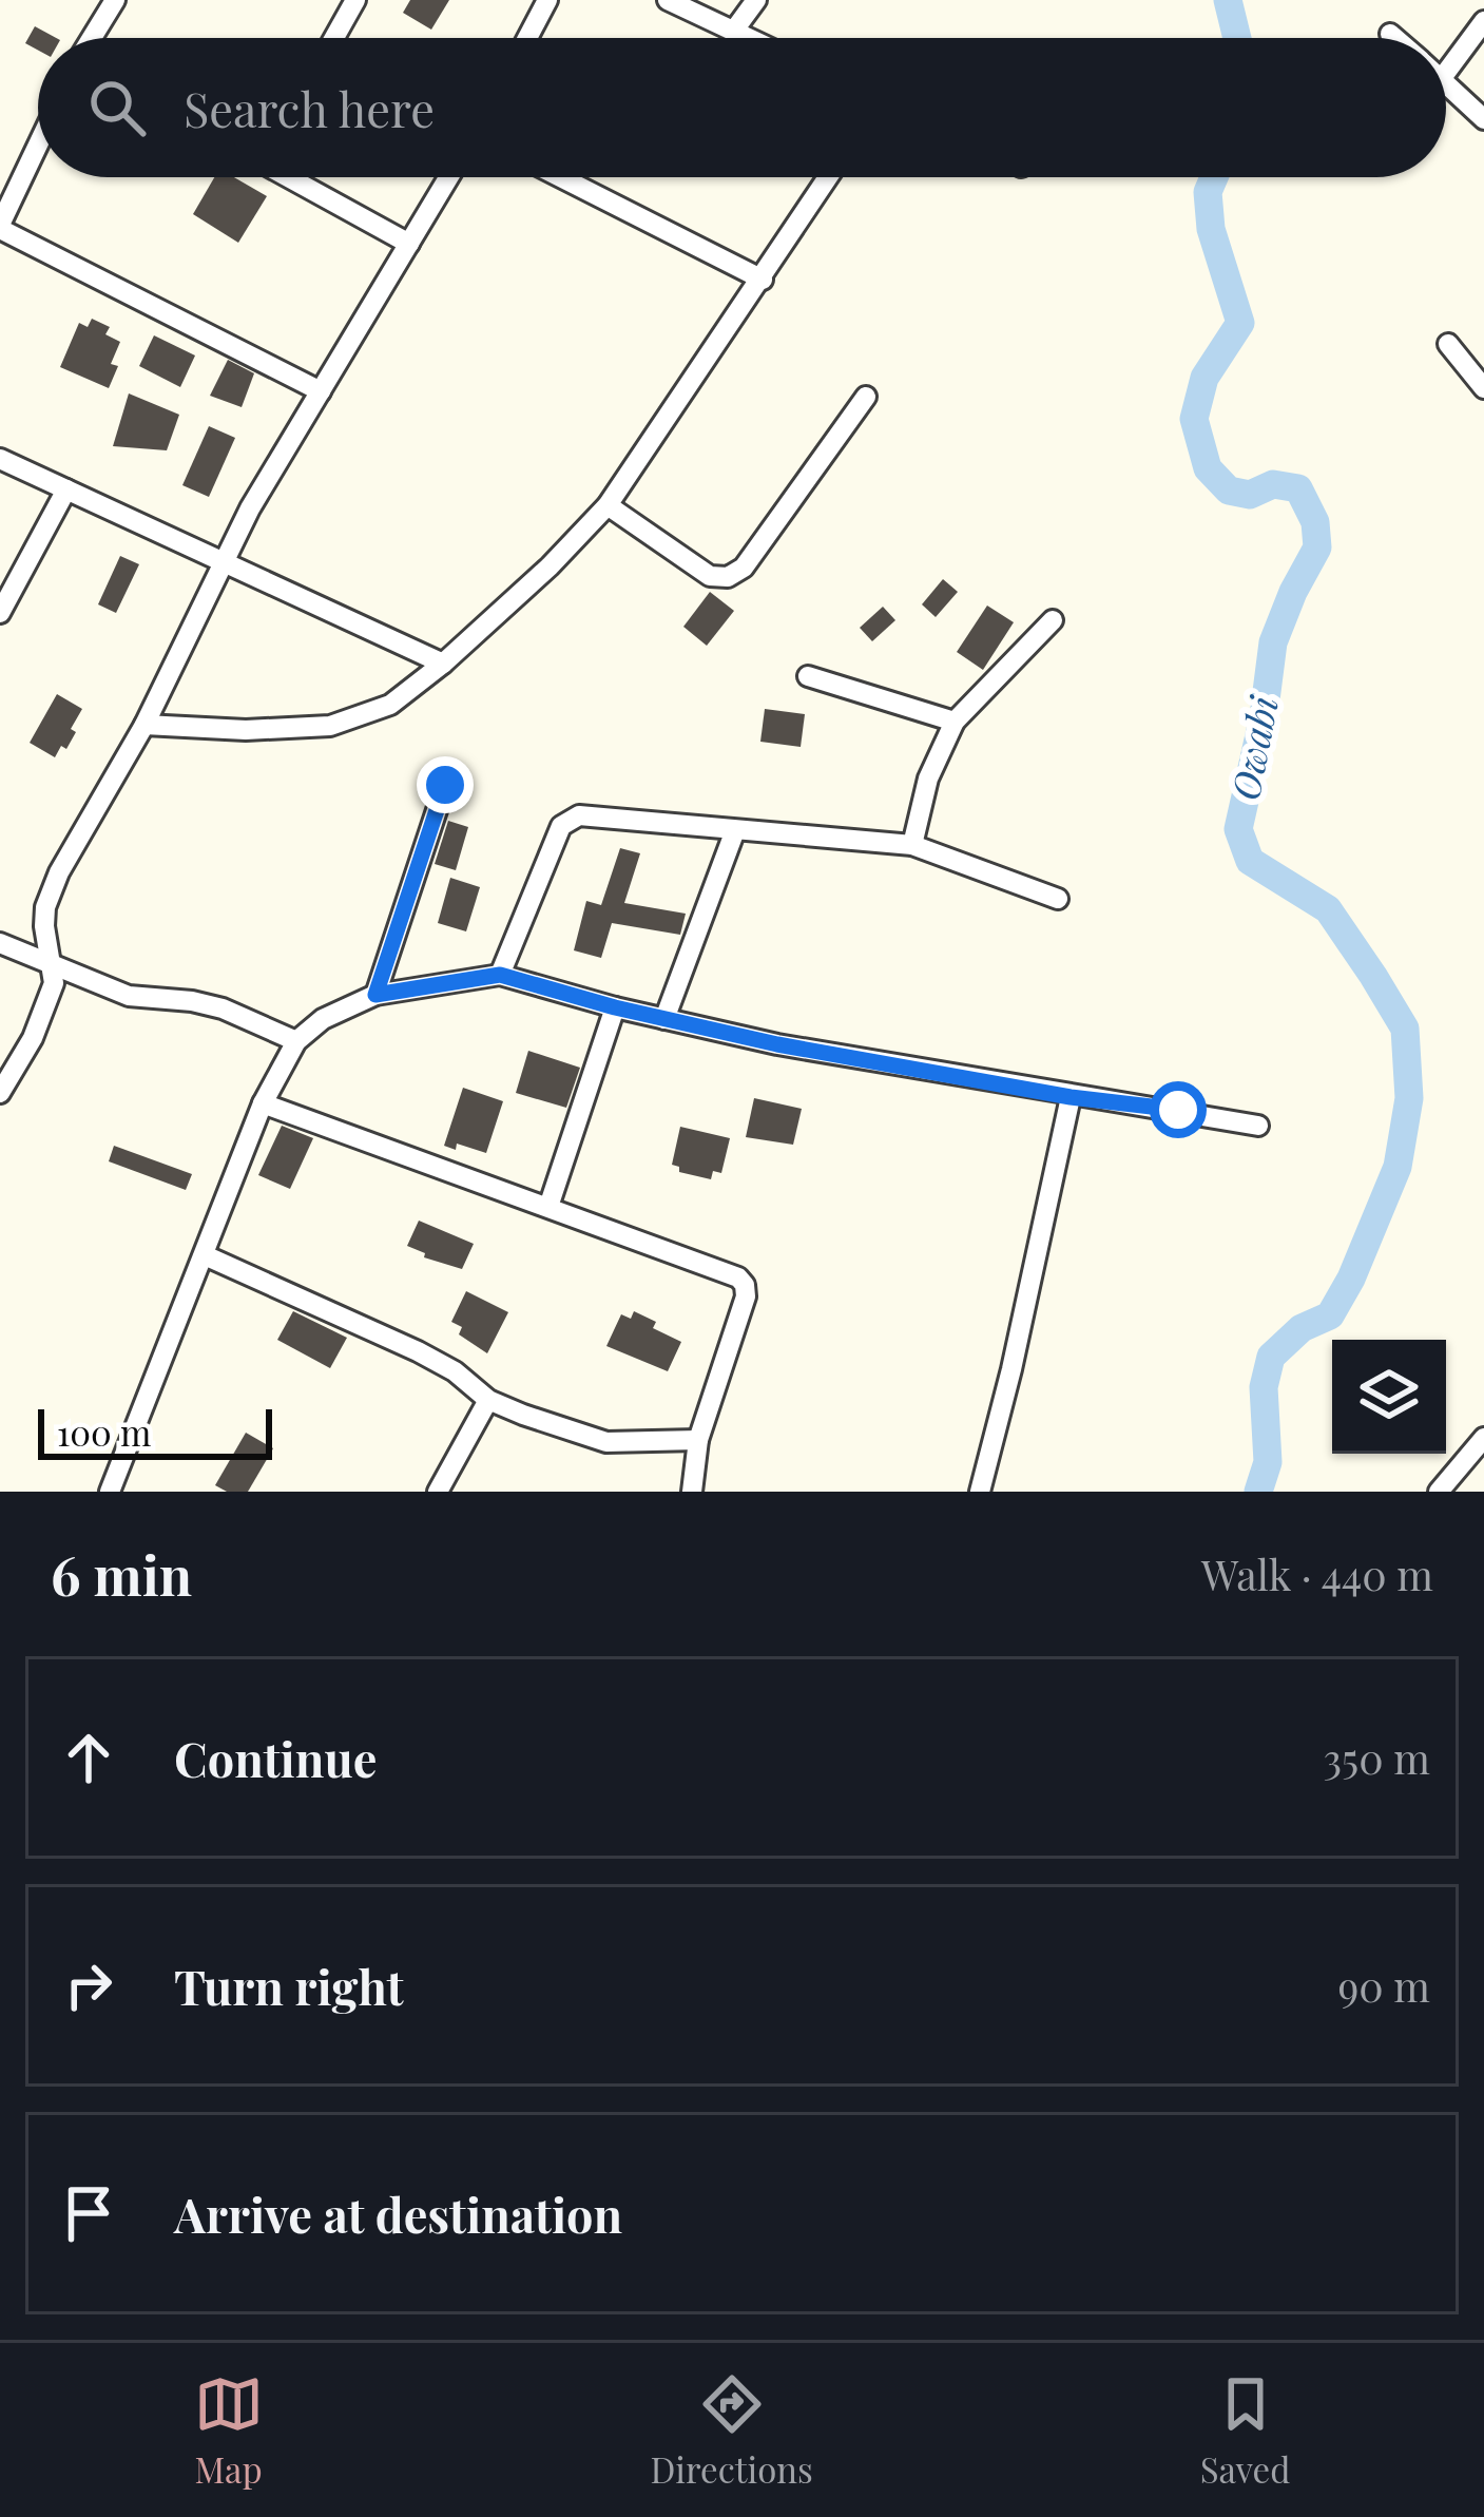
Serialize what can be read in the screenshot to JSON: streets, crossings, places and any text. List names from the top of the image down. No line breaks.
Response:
{"water":["Owabi"],"scale_bar":"100 m","page":{"search":"Search here","scale":"100 m","heading":["6 min","Walk · 440 m"],"list":[["Continue","350 m"],["Turn right","90 m"],"Arrive at destination"],"nav":["Map","Directions","Saved"]}}
